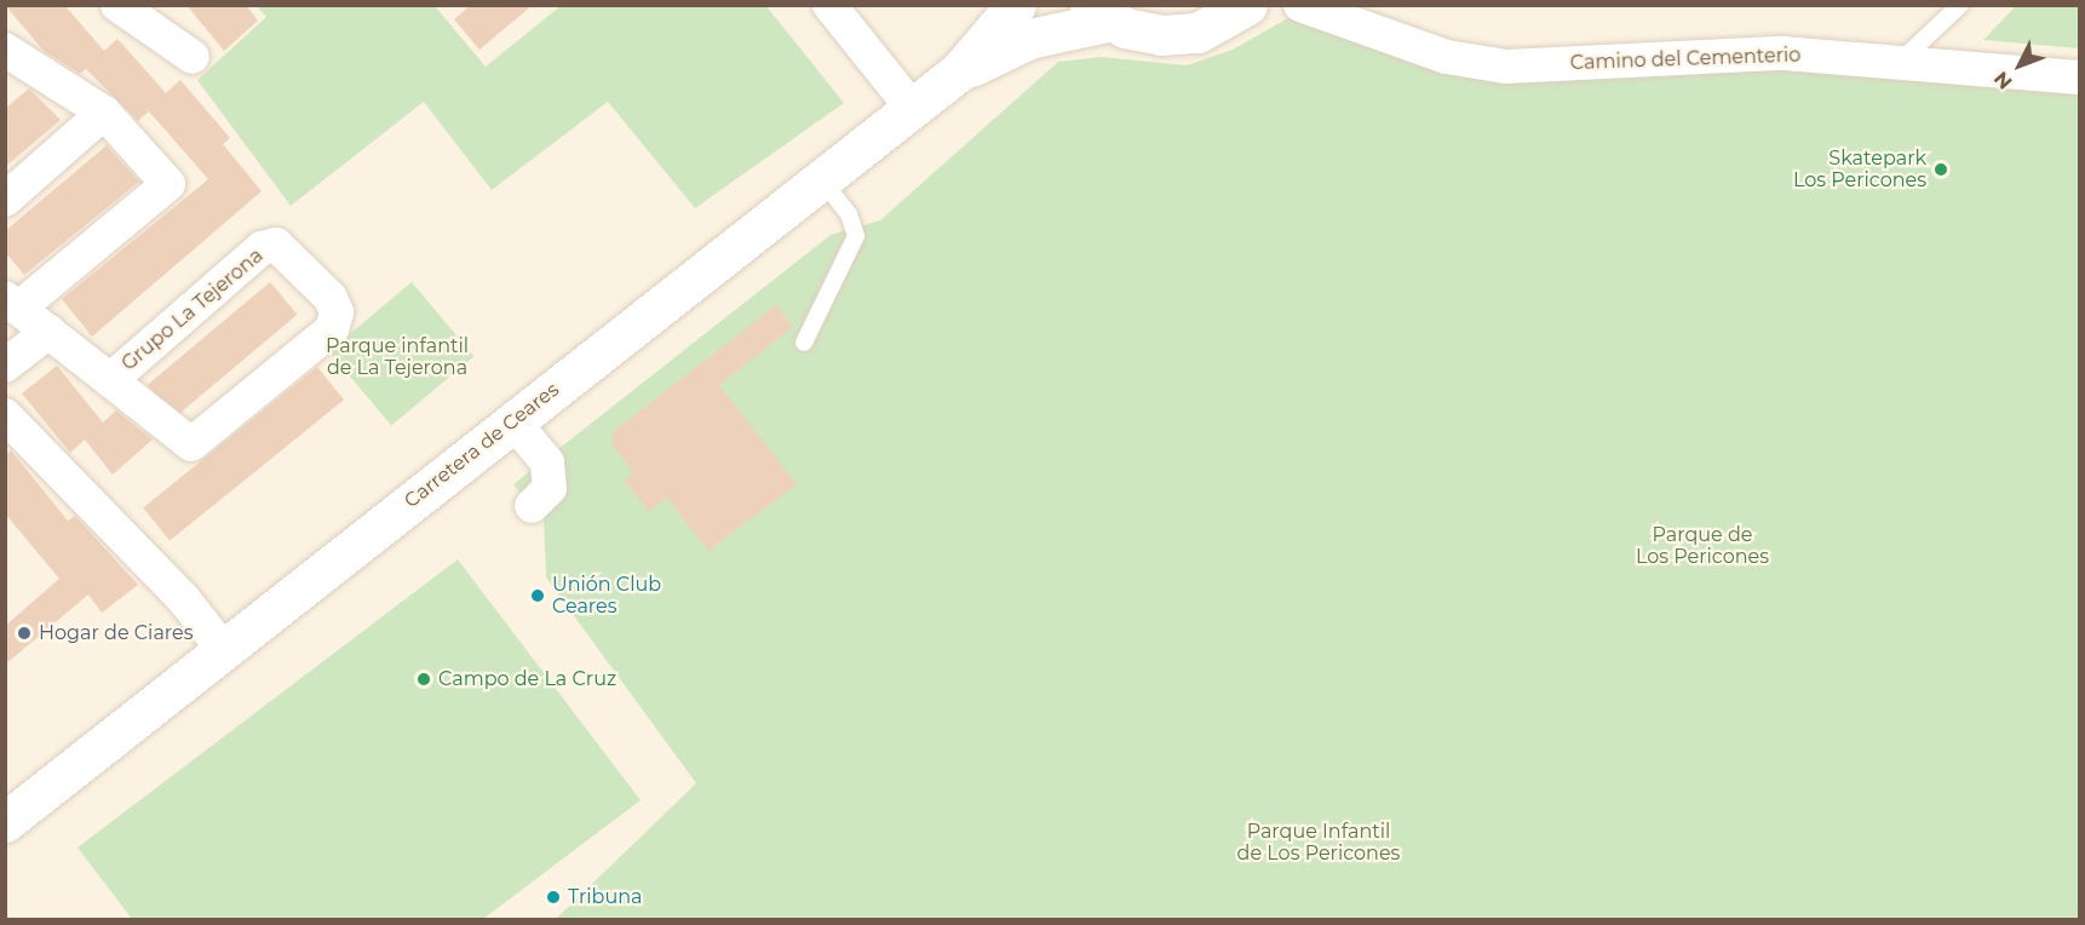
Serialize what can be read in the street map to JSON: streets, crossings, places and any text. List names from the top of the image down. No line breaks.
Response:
{"streets":{"main road":["Carretera de Ceares"],"street":["Camino del Cementerio","Grupo La Tejerona"]},"parks":["Parque infantil de La Tejerona","Parque de Los Pericones","Parque Infantil de Los Pericones"],"places":["Skatepark Los Pericones","Unión Club Ceares","Hogar de Ciares","Campo de La Cruz","Tribuna"],"north":"bottom left"}
